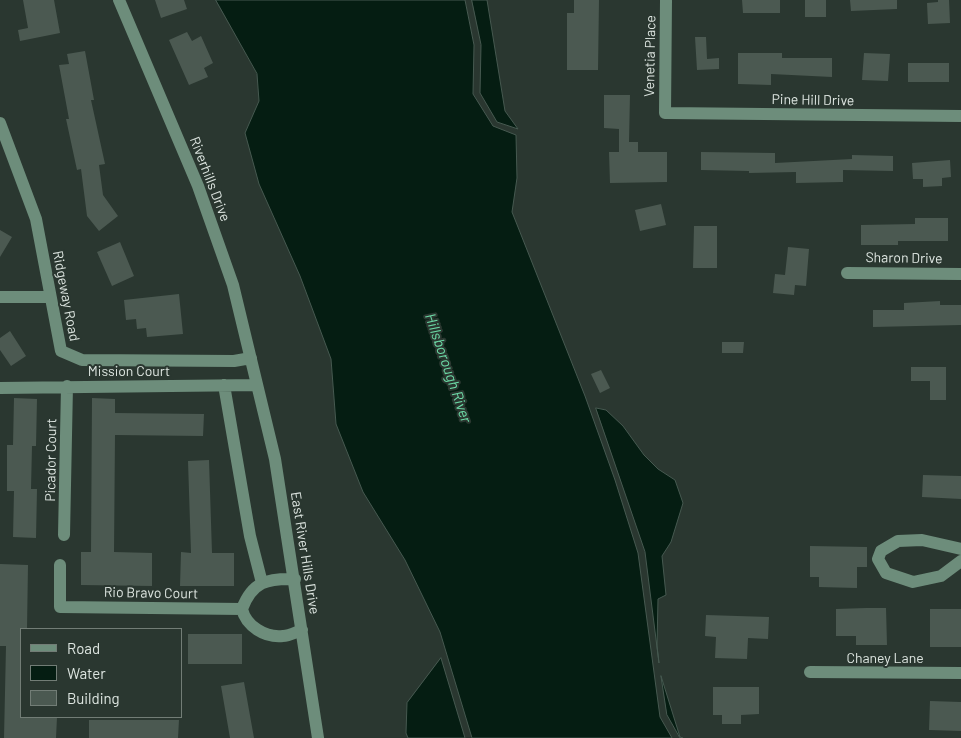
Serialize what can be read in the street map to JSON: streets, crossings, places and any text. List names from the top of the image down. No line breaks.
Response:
{"streets":{"street":["Venetia Place","Pine Hill Drive","Riverhills Drive","Sharon Drive","Ridgeway Road","Mission Court","Picador Court","East River Hills Drive","Rio Bravo Court","Chaney Lane"]},"crossings":[["Venetia Place","Pine Hill Drive"],["Riverhills Drive","Ridgeway Road"],["Riverhills Drive","Mission Court"],["Riverhills Drive","East River Hills Drive"],["Mission Court","Picador Court"],["Mission Court","East River Hills Drive"],["East River Hills Drive","Rio Bravo Court"]],"water":["Hillsborough River"],"legend":["Road","Water","Building"]}
